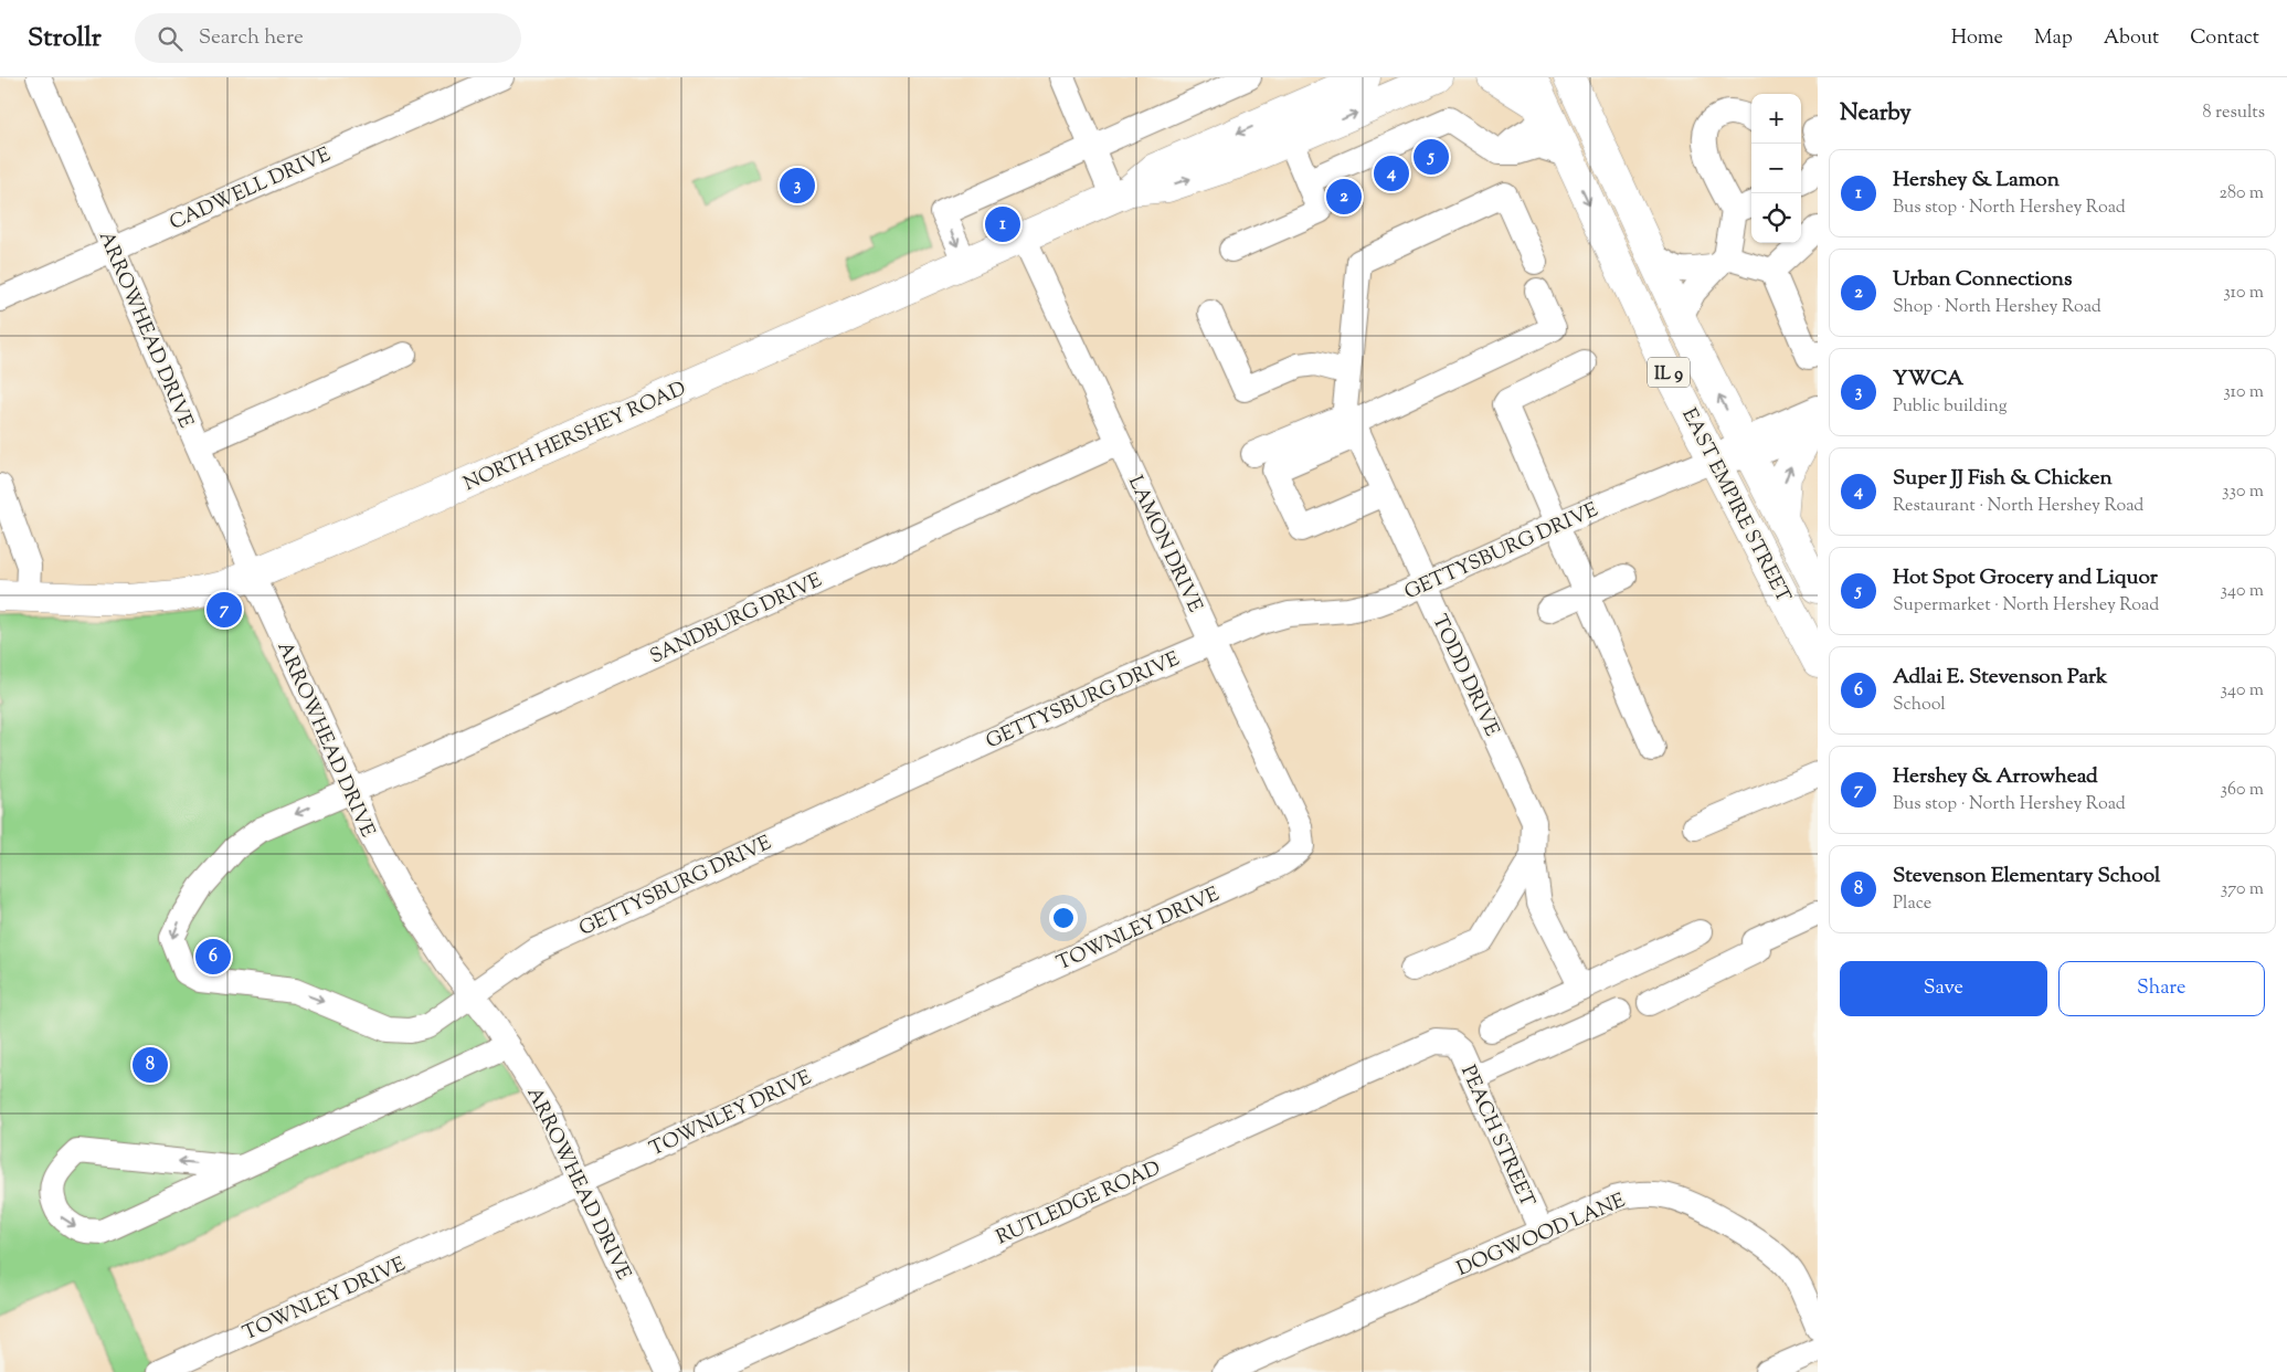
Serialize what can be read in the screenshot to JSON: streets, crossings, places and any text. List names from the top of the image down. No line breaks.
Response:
{"streets":{"main road":["IL 9","NORTH HERSHEY ROAD","EAST EMPIRE STREET"],"street":["CADWELL DRIVE","ARROWHEAD DRIVE","LAMON DRIVE","GETTYSBURG DRIVE","SANDBURG DRIVE","TODD DRIVE","TOWNLEY DRIVE","PEACH STREET","RUTLEDGE ROAD","DOGWOOD LANE"]},"crossings":[["CADWELL DRIVE","ARROWHEAD DRIVE"],["ARROWHEAD DRIVE","NORTH HERSHEY ROAD"],["ARROWHEAD DRIVE","GETTYSBURG DRIVE"],["ARROWHEAD DRIVE","SANDBURG DRIVE"],["ARROWHEAD DRIVE","TOWNLEY DRIVE"],["NORTH HERSHEY ROAD","LAMON DRIVE"],["EAST EMPIRE STREET","GETTYSBURG DRIVE"],["LAMON DRIVE","GETTYSBURG DRIVE"],["LAMON DRIVE","SANDBURG DRIVE"],["LAMON DRIVE","TOWNLEY DRIVE"],["GETTYSBURG DRIVE","SANDBURG DRIVE"],["GETTYSBURG DRIVE","TODD DRIVE"],["PEACH STREET","RUTLEDGE ROAD"],["PEACH STREET","DOGWOOD LANE"]],"page":{"header":"Strollr","search":"Search here","nav":["Home","Map","About","Contact"],"heading":["Nearby","8 results"],"map_buttons":["+","−"],"pins":["5","4","3","2","1","7","6","8"],"list":[{"mark":"1","name":"Hershey & Lamon","note":"Bus stop · North Hershey Road","value":"280 m"},{"mark":"2","name":"Urban Connections","note":"Shop · North Hershey Road","value":"310 m"},{"mark":"3","name":"YWCA","note":"Public building","value":"310 m"},{"mark":"4","name":"Super JJ Fish & Chicken","note":"Restaurant · North Hershey Road","value":"330 m"},{"mark":"5","name":"Hot Spot Grocery and Liquor","note":"Supermarket · North Hershey Road","value":"340 m"},{"mark":"6","name":"Adlai E. Stevenson Park","note":"School","value":"340 m"},{"mark":"7","name":"Hershey & Arrowhead","note":"Bus stop · North Hershey Road","value":"360 m"},{"mark":"8","name":"Stevenson Elementary School","note":"Place","value":"370 m"}],"buttons":["Save","Share"]}}
